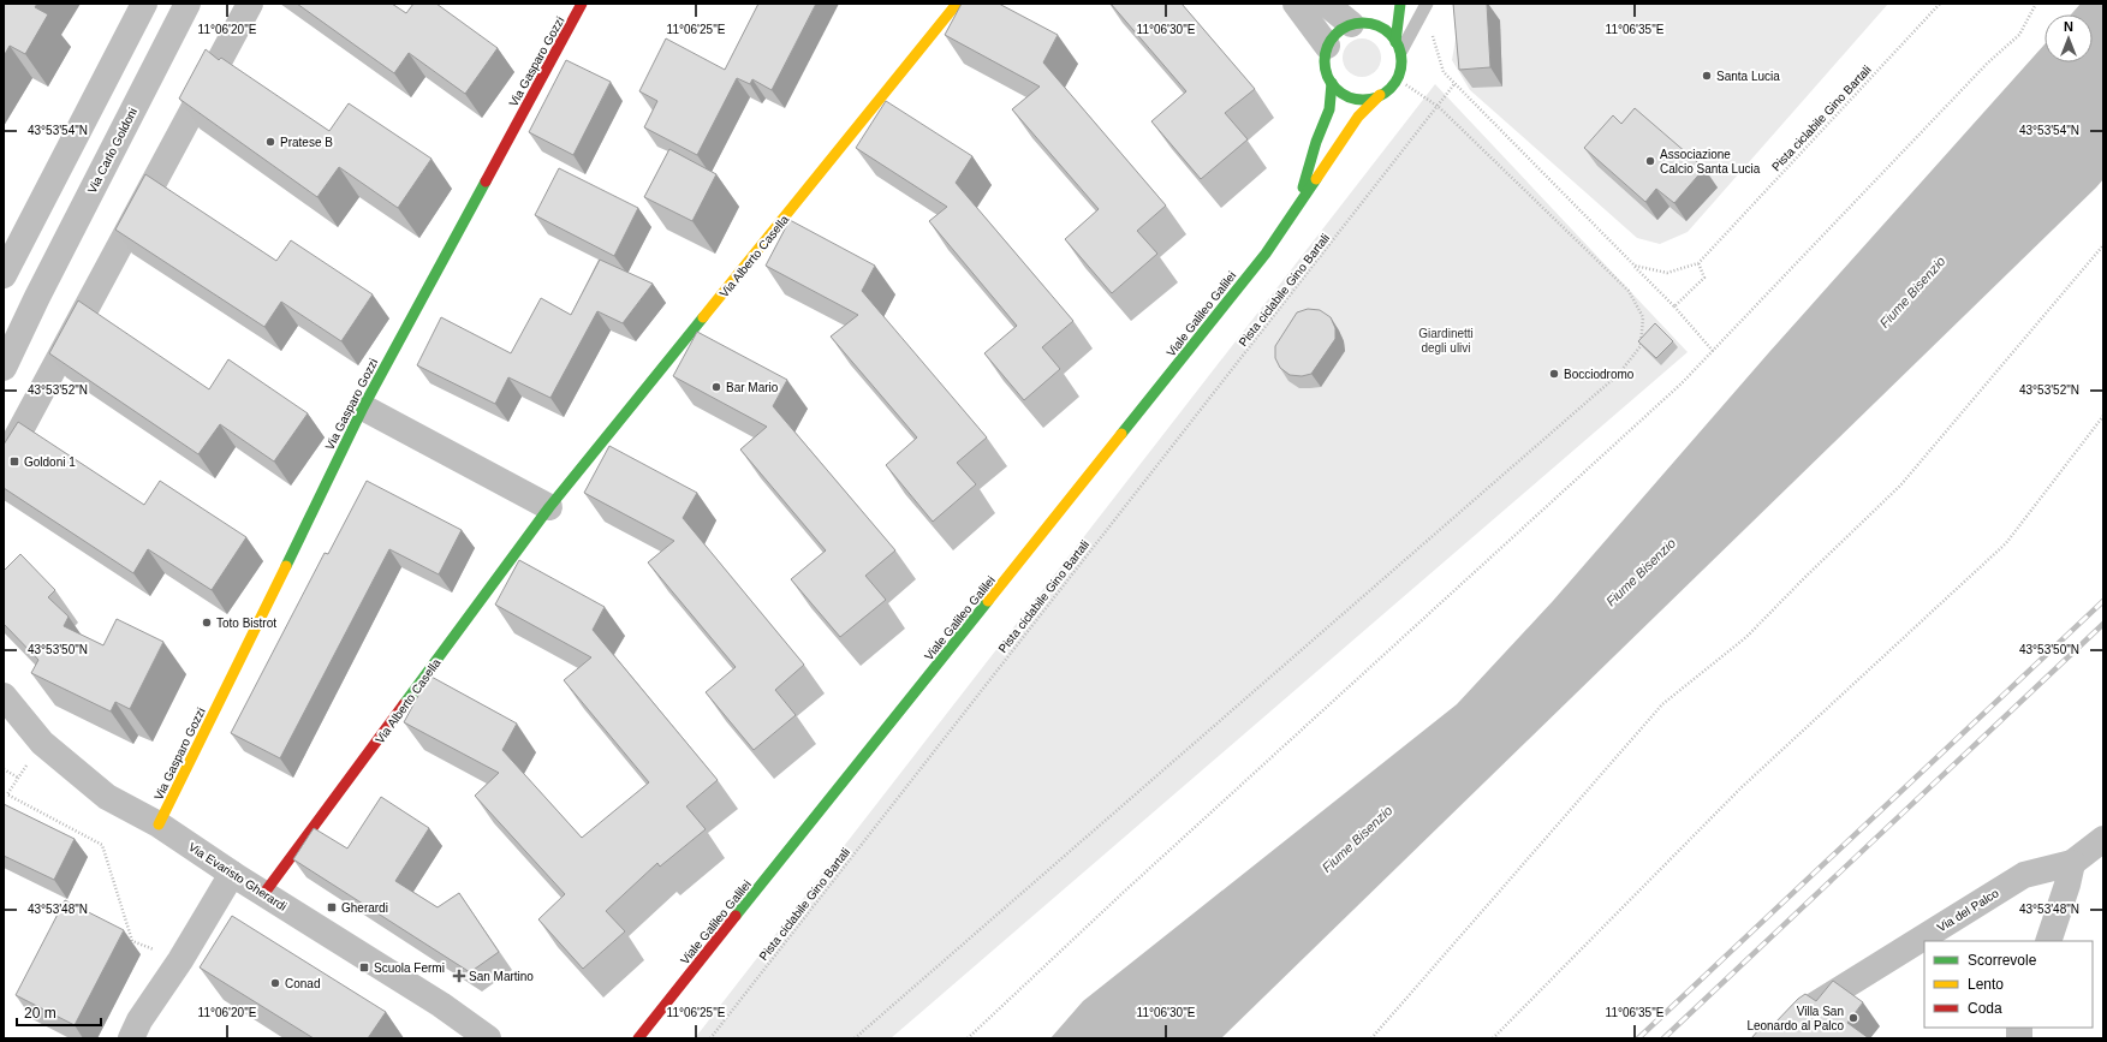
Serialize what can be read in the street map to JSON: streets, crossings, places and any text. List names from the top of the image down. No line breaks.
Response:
{"streets":{"street":["Via Gasparo Gozzi","Via Carlo Goldoni","Via Alberto Casella","Viale Galileo Galilei","Via Evaristo Gherardi","Via del Palco"],"path":["Pista ciclabile Gino Bartali"]},"crossings":[["Via Gasparo Gozzi","Via Evaristo Gherardi"],["Via Alberto Casella","Via Evaristo Gherardi"]],"water":["Fiume Bisenzio"],"parks":["Giardinetti degli ulivi"],"places":{"other":["Santa Lucia","Pratese B","Associazione Calcio Santa Lucia","Bocciodromo","Bar Mario","Toto Bistrot","Conad","Villa San Leonardo al Palco"],"transit":["Goldoni 1","Gherardi","Scuola Fermi"],"health":["San Martino"]},"legend":["Scorrevole","Lento","Coda"],"scale_bar":"20 m","north":"top","coordinates":["11°06'20\"E","11°06'25\"E","11°06'30\"E","11°06'35\"E","43°53'54\"N","43°53'52\"N","43°53'50\"N","43°53'48\"N"]}
